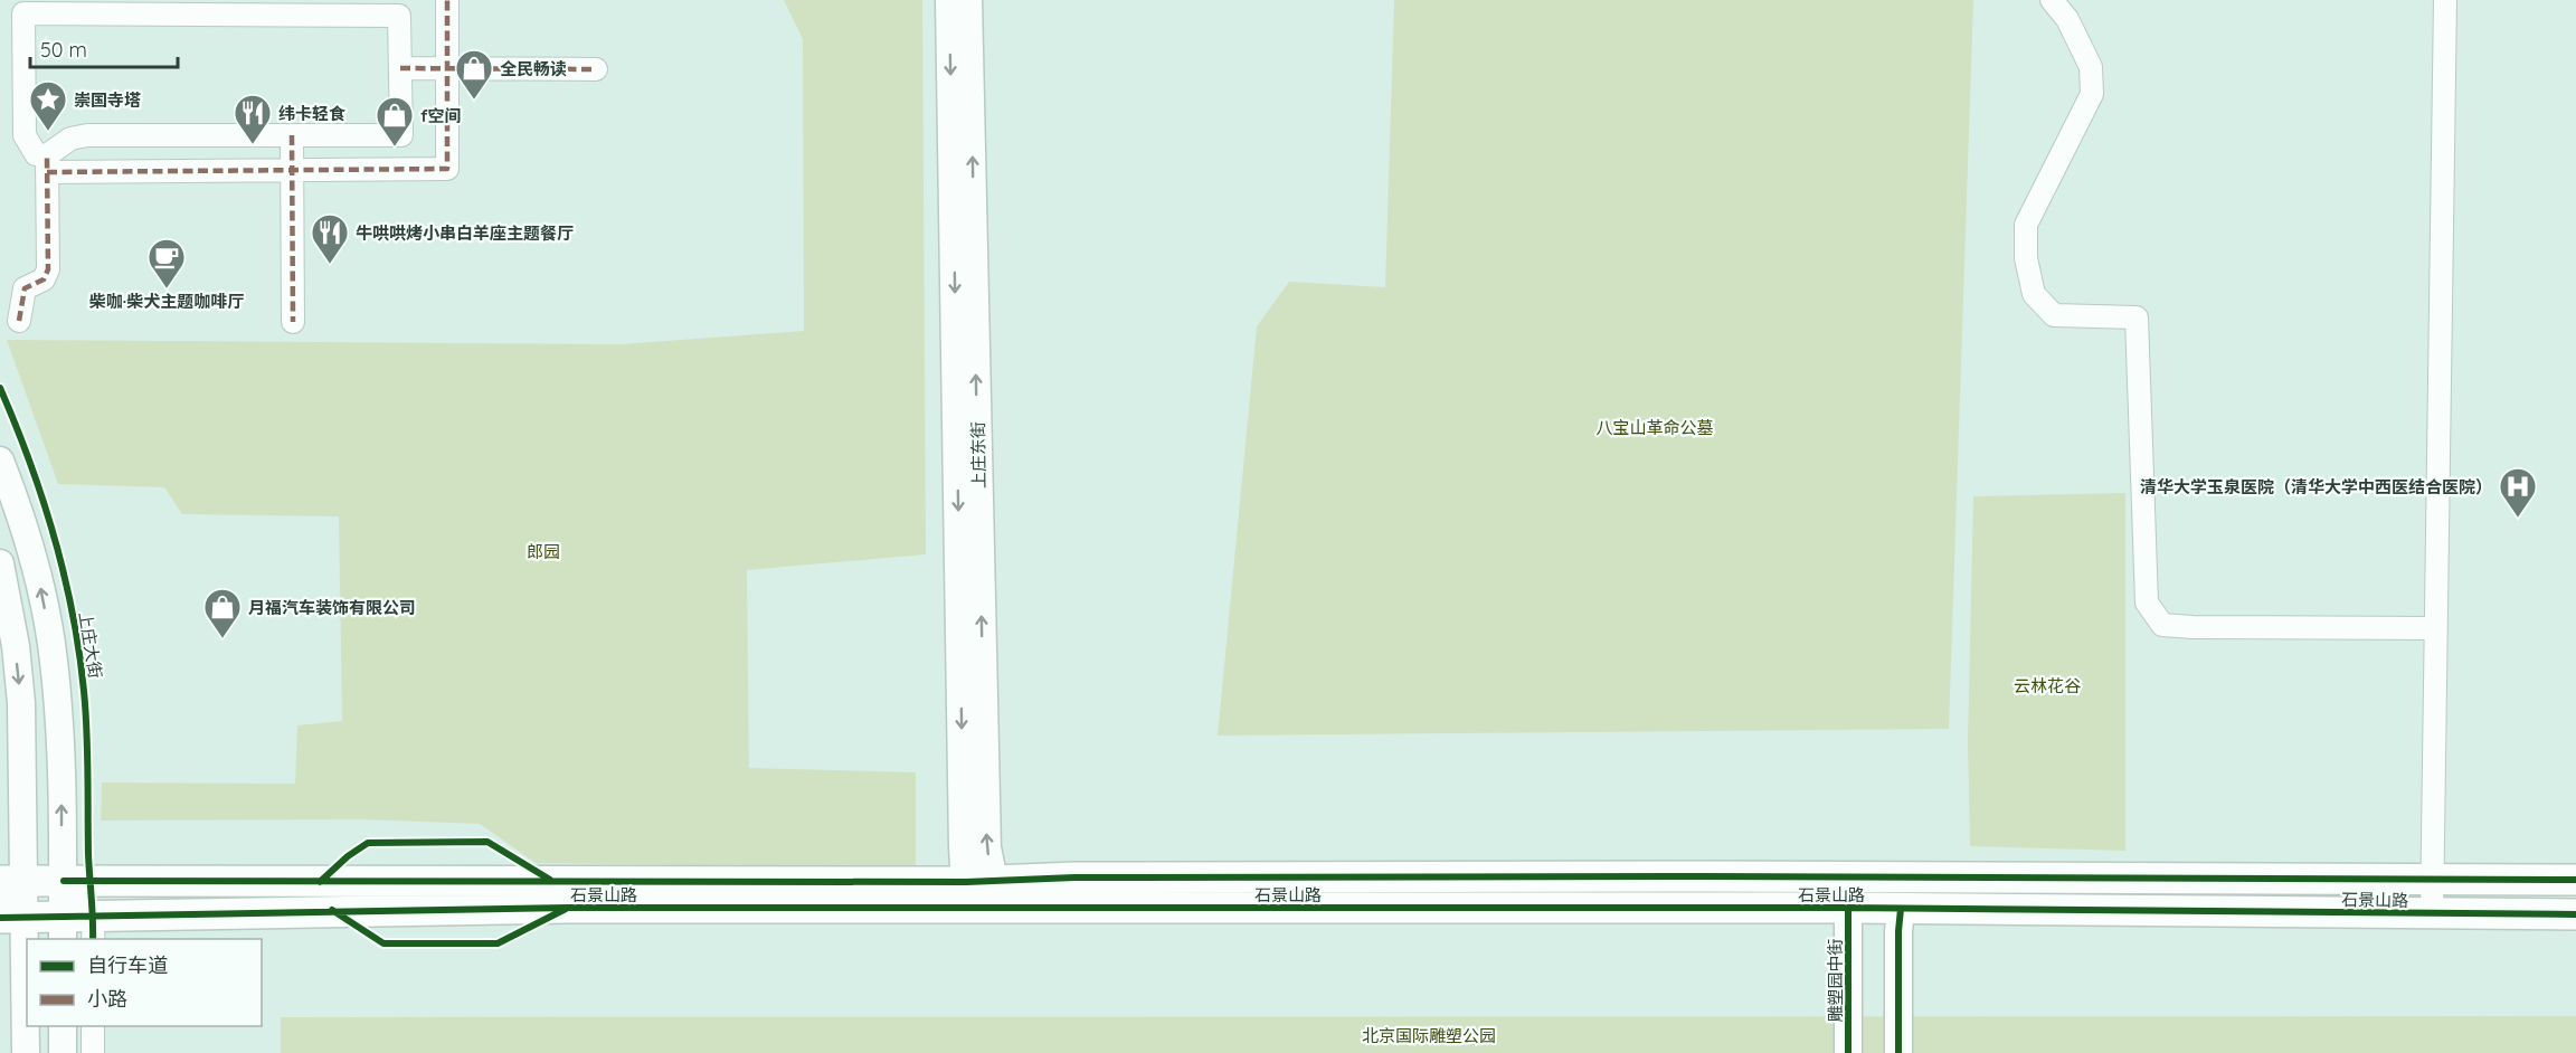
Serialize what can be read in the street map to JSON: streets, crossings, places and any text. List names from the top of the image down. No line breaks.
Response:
{"streets":{"highway":["石景山路"],"main road":["上庄东街","雕塑园中街"],"cycle path":["上庄大街"]},"crossings":[["上庄东街","石景山路"],["石景山路","雕塑园中街"]],"parks":["八宝山革命公墓","郎园","云林花谷","北京国际雕塑公园"],"places":{"shop":["全民畅读","f空间","月福汽车装饰有限公司"],"place":["崇国寺塔"],"restaurant":["纬卡轻食","牛哄哄烤小串白羊座主题餐厅"],"cafe":["柴咖·柴犬主题咖啡厅"],"hospital":["清华大学玉泉医院（清华大学中西医结合医院）"]},"legend":["自行车道","小路"],"scale_bar":"50 m"}
